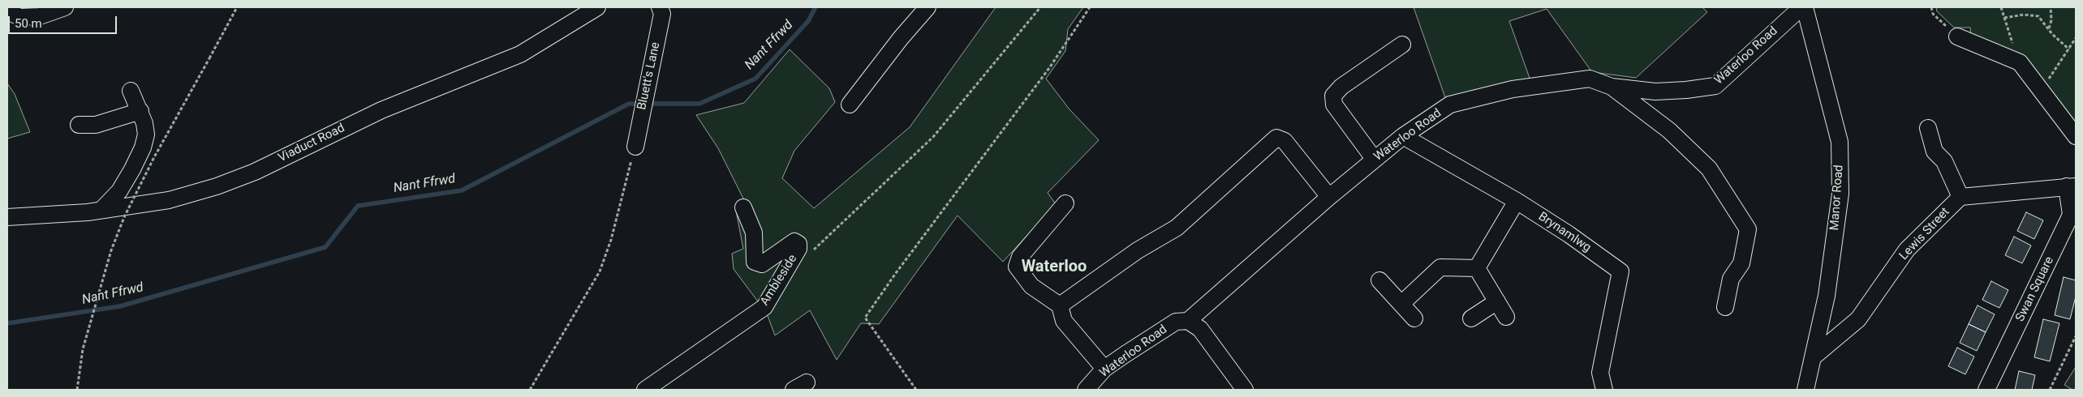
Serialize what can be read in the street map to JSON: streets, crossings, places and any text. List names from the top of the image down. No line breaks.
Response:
{"streets":{"street":["Waterloo Road","Bluett's Lane","Viaduct Road","Manor Road","Brynamlwg","Lewis Street","Ambleside","Swan Square"]},"crossings":[["Waterloo Road","Manor Road"],["Waterloo Road","Brynamlwg"],["Manor Road","Lewis Street"]],"districts":["Waterloo"],"water":["Nant Ffrwd"],"scale_bar":"50 m"}
